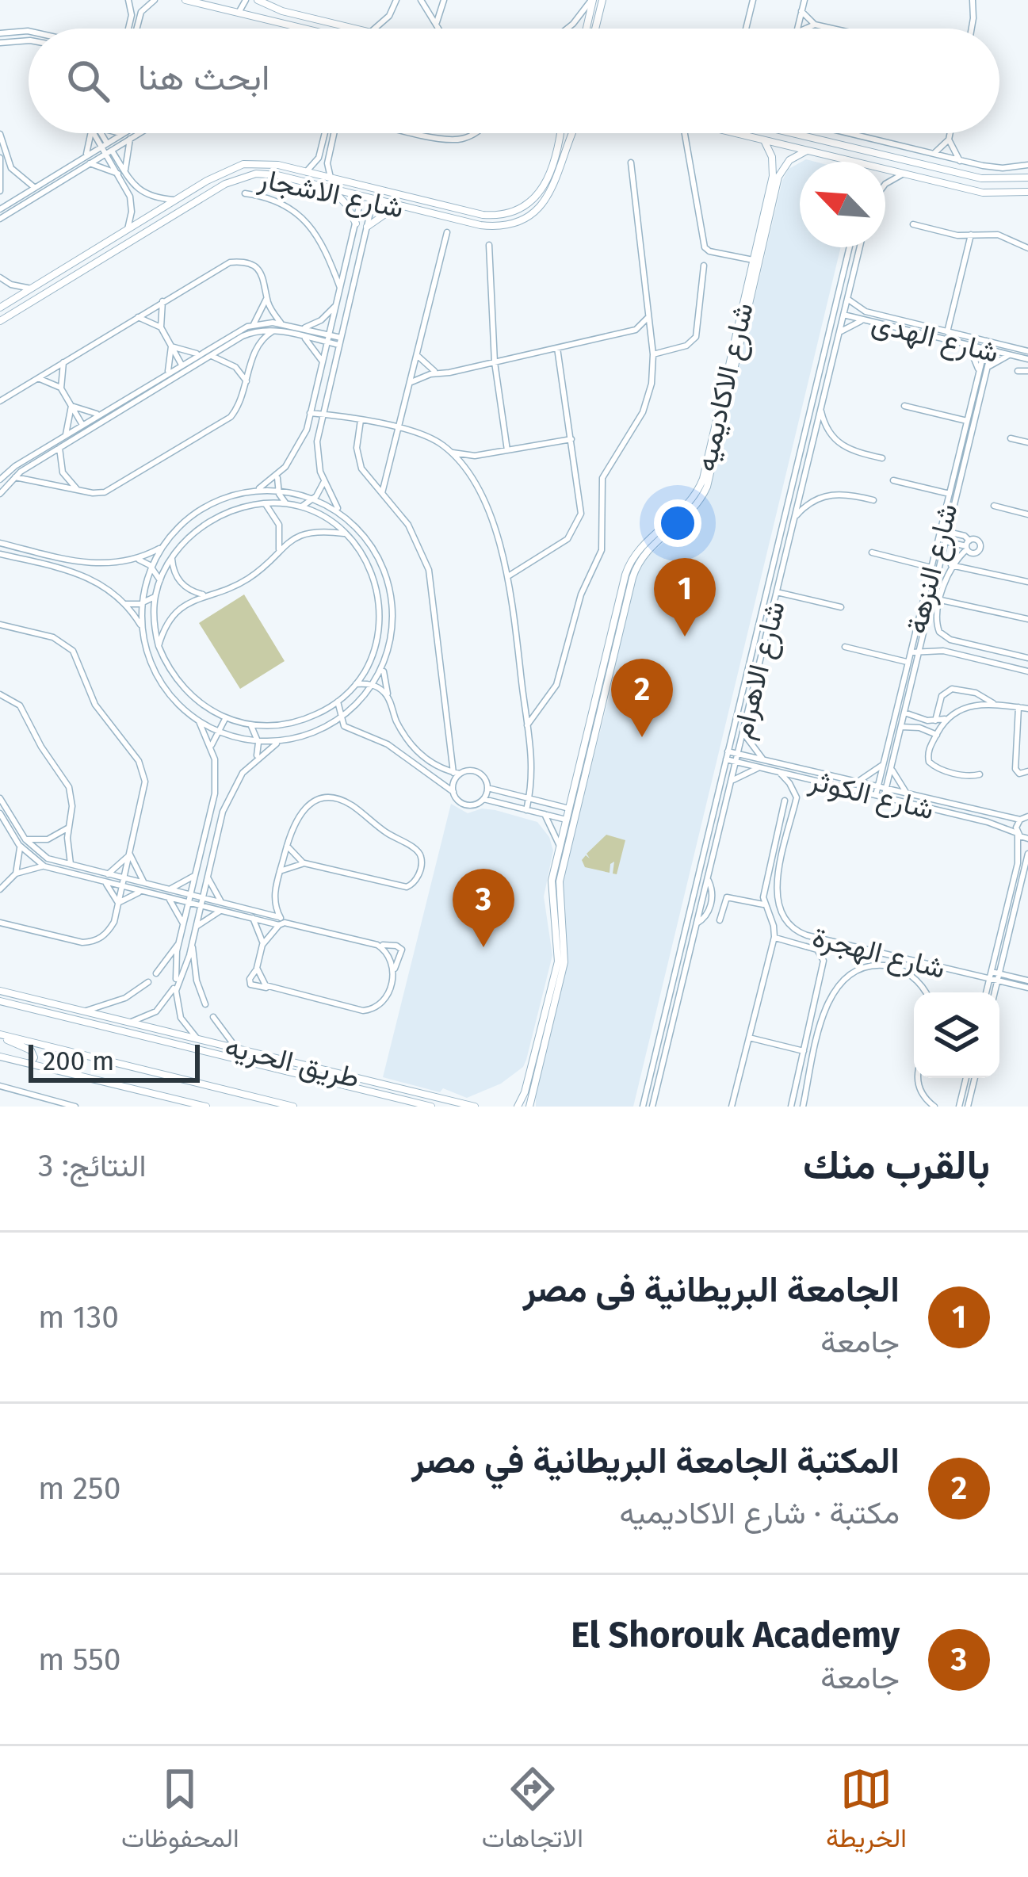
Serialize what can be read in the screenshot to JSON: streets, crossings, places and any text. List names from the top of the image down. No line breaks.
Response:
{"streets":{"street":["شارع الاشجار","شارع الهدى","شارع الاكاديميه","شارع النزهة","شارع الاهرام","شارع الكوثر","شارع الهجرة","طريق الحريه"]},"crossings":[["شارع الهدى","شارع النزهة"],["شارع الهدى","شارع الاهرام"],["شارع النزهة","شارع الكوثر"],["شارع الاهرام","شارع الكوثر"],["شارع الكوثر","شارع الهجرة"]],"scale_bar":"200 m","north":"top left","page":{"search":"ابحث هنا","pins":["1","2","3"],"scale":"200 m","heading":["بالقرب منك","النتائج: 3"],"list":[{"mark":"1","name":"الجامعة البريطانية فى مصر","note":"جامعة","value":"130 m"},{"mark":"2","name":"المكتبة الجامعة البريطانية في مصر","note":"مكتبة · شارع الاكاديميه","value":"250 m"},{"mark":"3","name":"El Shorouk Academy","note":"جامعة","value":"550 m"}],"nav":["الخريطة","الاتجاهات","المحفوظات"]}}
